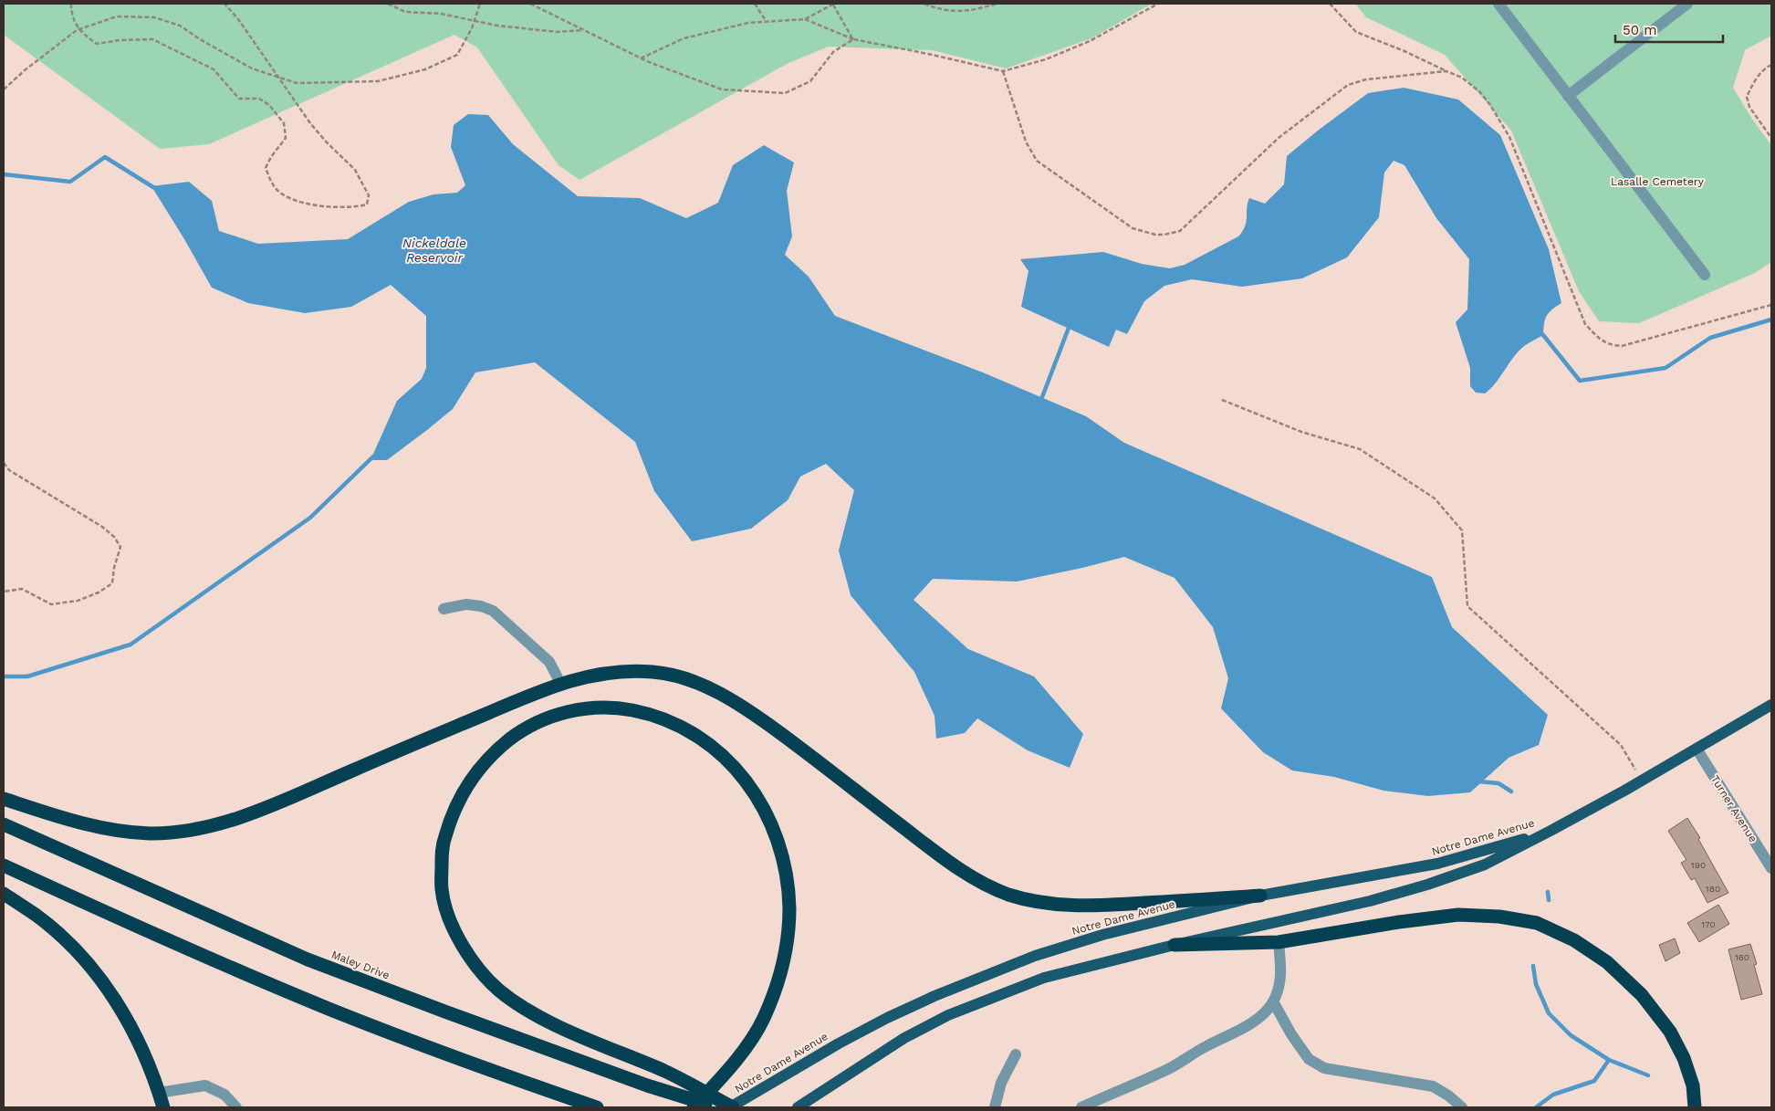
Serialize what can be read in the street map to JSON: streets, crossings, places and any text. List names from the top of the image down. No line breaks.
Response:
{"streets":{"highway":["Maley Drive"],"main road":["Notre Dame Avenue"],"street":["Turner Avenue"]},"crossings":[["Turner Avenue","Notre Dame Avenue"]],"water":["Nickeldale Reservoir"],"parks":["Lasalle Cemetery"],"house_numbers":["190","180","170","160"],"scale_bar":"50 m"}
